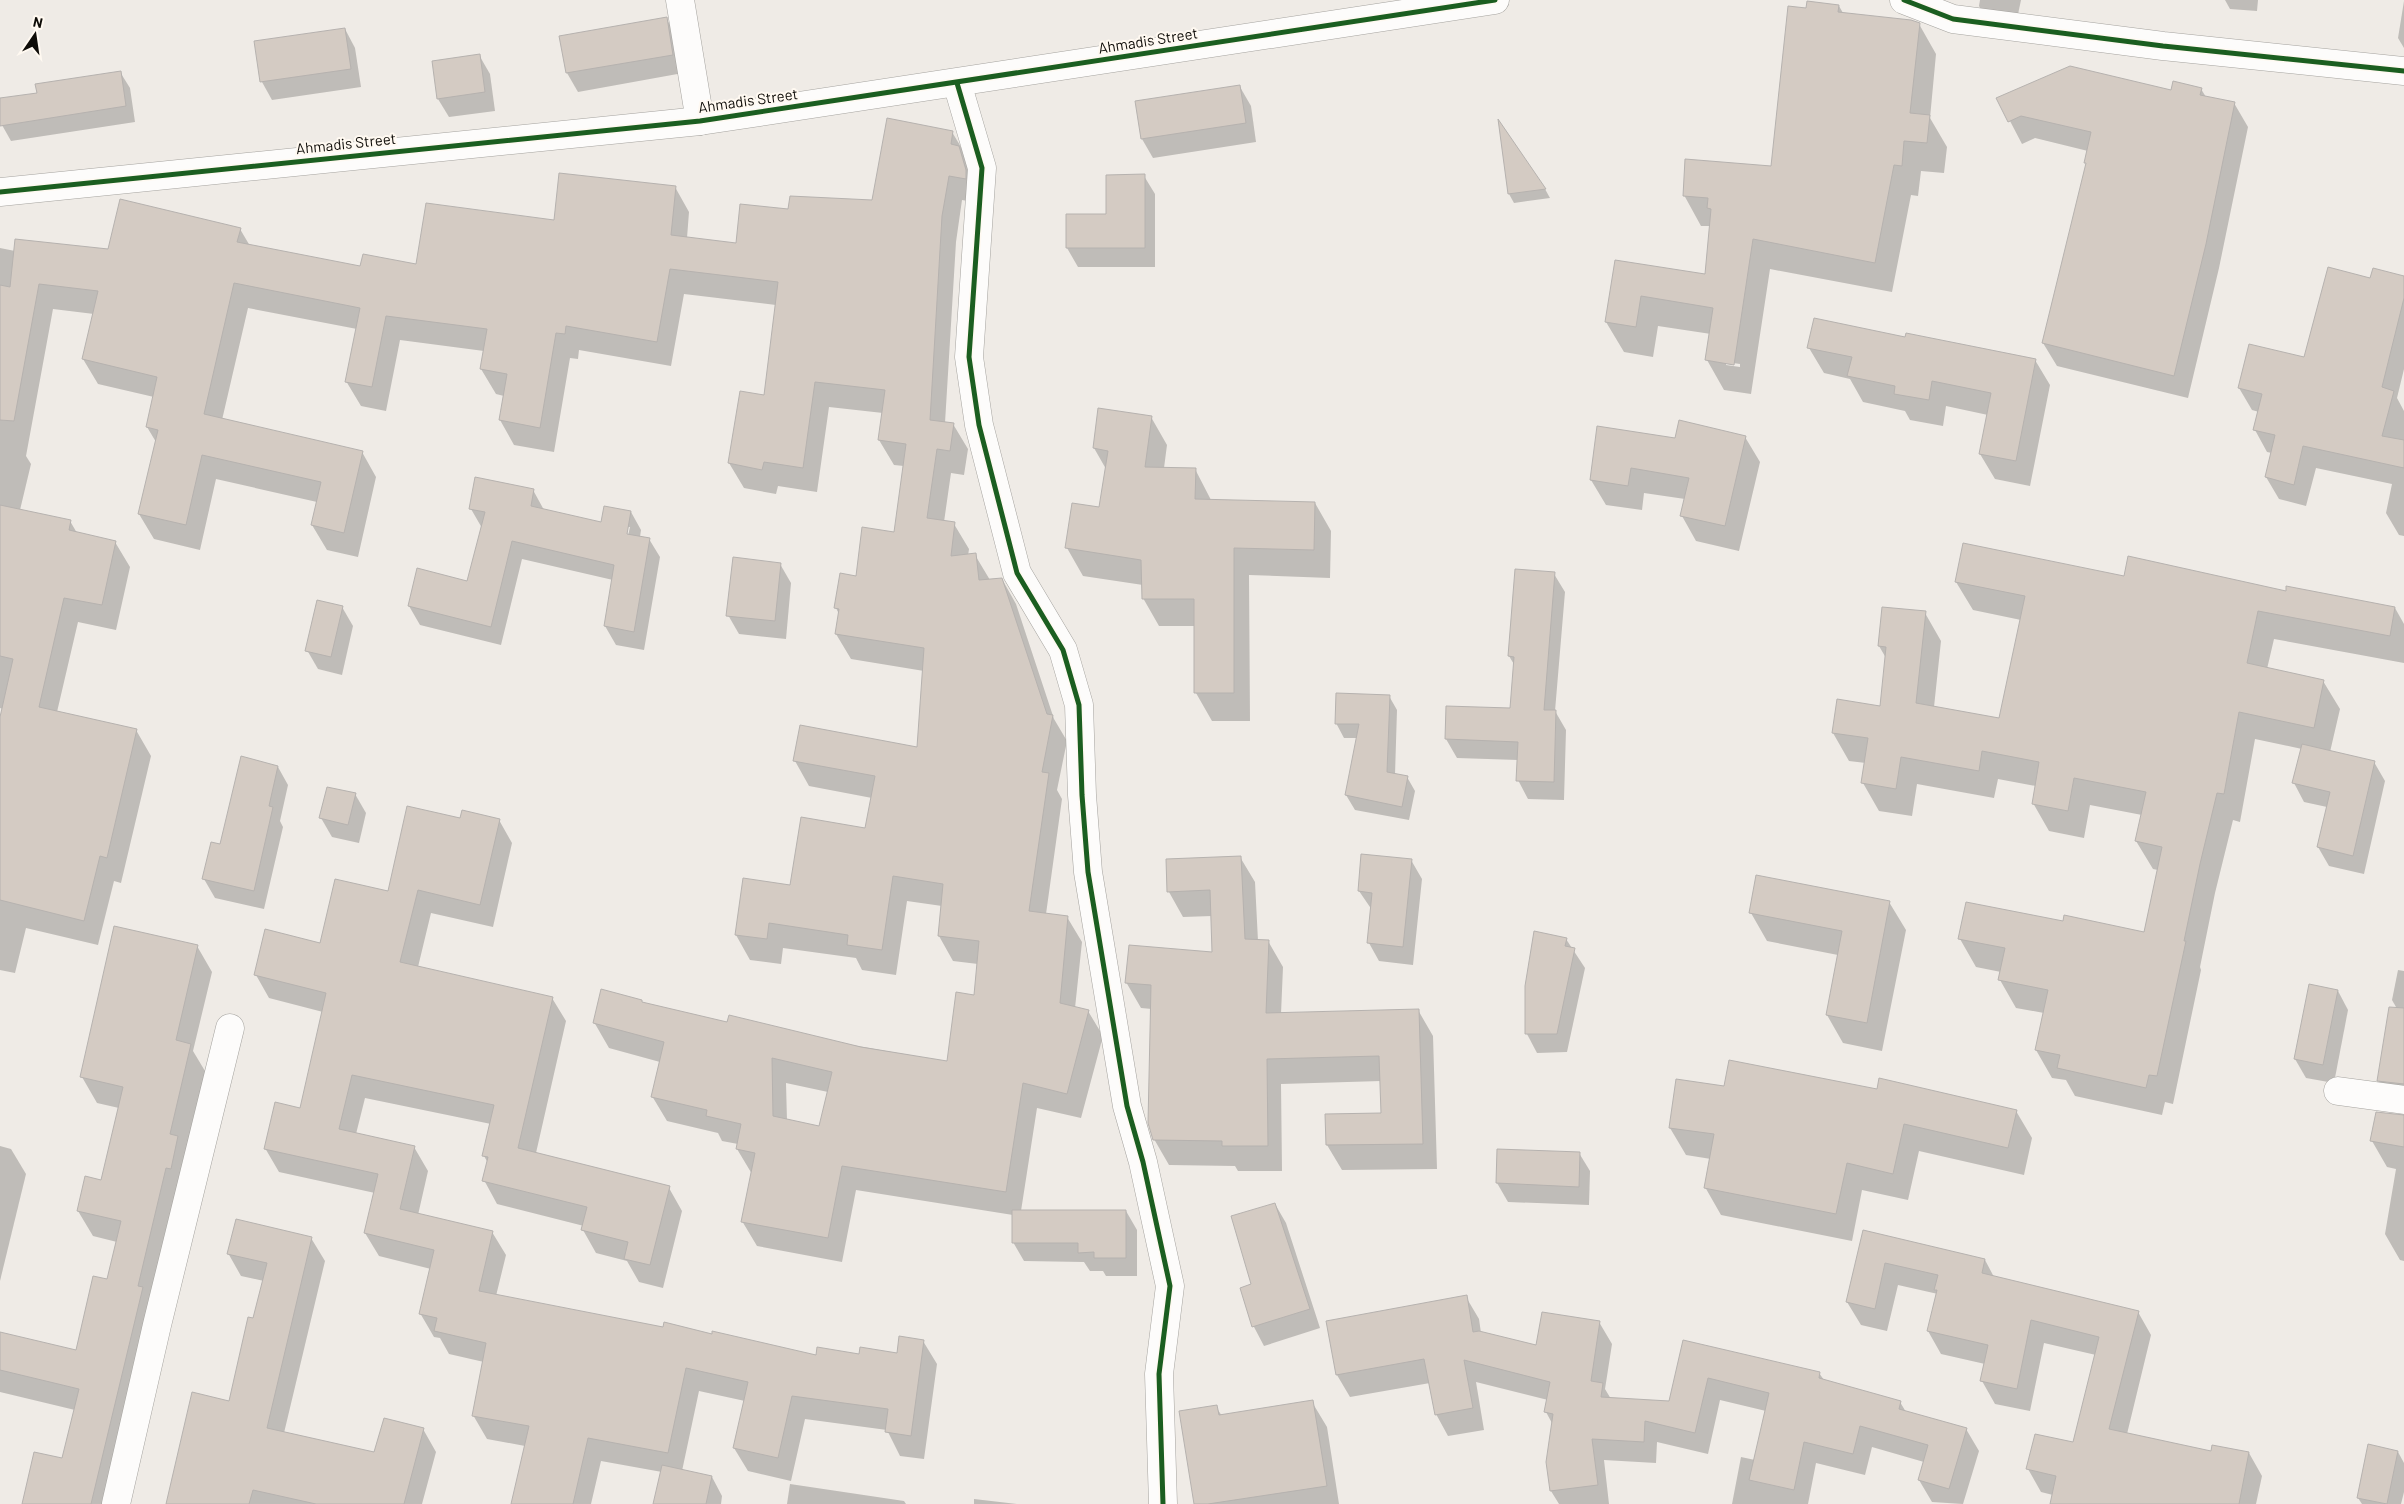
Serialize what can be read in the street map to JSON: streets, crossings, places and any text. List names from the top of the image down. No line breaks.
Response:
{"streets":{"street":["Ahmadis Street"]},"north":"top"}
